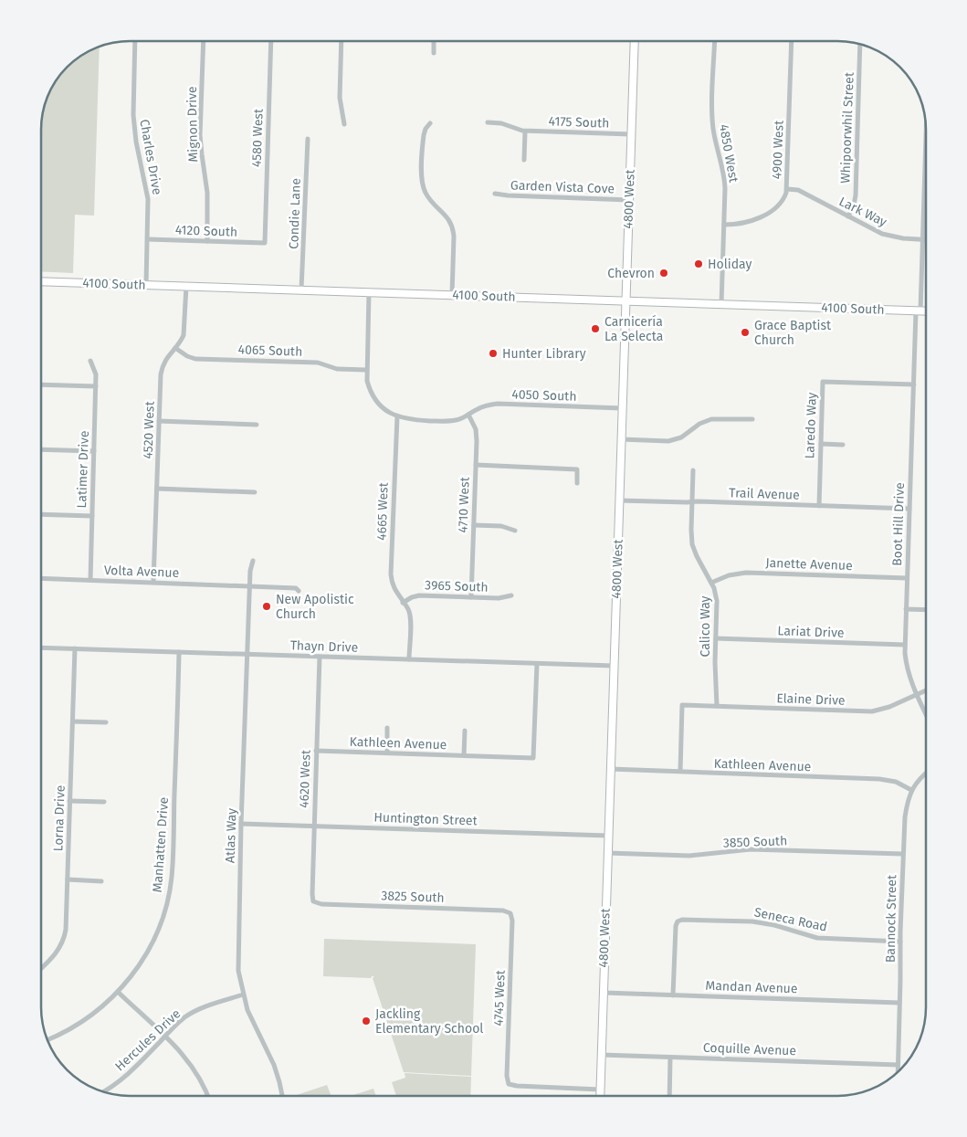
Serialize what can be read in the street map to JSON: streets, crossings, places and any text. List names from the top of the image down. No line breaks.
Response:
{"streets":{"main road":["4800 West","4100 South"],"street":["4175 South","Mignon Drive","Whipoorwhil Street","4580 West","4900 West","4850 West","Charles Drive","Garden Vista Cove","Lark Way","Condie Lane","4120 South","4065 South","4050 South","Laredo Way","4520 West","Latimer Drive","Trail Avenue","4710 West","4665 West","Boot Hill Drive","Janette Avenue","Volta Avenue","3965 South","Calico Way","Lariat Drive","Thayn Drive","Elaine Drive","Kathleen Avenue","4620 West","Lorna Drive","Huntington Street","Atlas Way","3850 South","Manhatten Drive","3825 South","Bannock Street","Seneca Road","Mandan Avenue","4745 West","Hercules Drive","Coquille Avenue"]},"crossings":[["4175 South","4800 West"],["Mignon Drive","4120 South"],["Whipoorwhil Street","Lark Way"],["4580 West","4120 South"],["4900 West","4850 West"],["4900 West","Lark Way"],["4850 West","4100 South"],["Charles Drive","4120 South"],["Charles Drive","4100 South"],["Garden Vista Cove","4800 West"],["4800 West","4100 South"],["4800 West","4050 South"],["4800 West","Trail Avenue"],["4800 West","Thayn Drive"],["4800 West","Kathleen Avenue"],["4800 West","Huntington Street"],["4800 West","3850 South"],["4800 West","Mandan Avenue"],["4800 West","4745 West"],["4800 West","Coquille Avenue"],["Lark Way","Boot Hill Drive"],["Condie Lane","4100 South"],["4100 South","4520 West"],["4100 South","Boot Hill Drive"],["4065 South","4520 West"],["4050 South","4710 West"],["4050 South","4665 West"],["Laredo Way","Trail Avenue"],["Laredo Way","Boot Hill Drive"],["4520 West","Volta Avenue"],["Latimer Drive","Volta Avenue"],["Trail Avenue","Boot Hill Drive"],["Trail Avenue","Calico Way"],["4710 West","3965 South"],["4665 West","3965 South"],["4665 West","Thayn Drive"],["Boot Hill Drive","Janette Avenue"],["Boot Hill Drive","Lariat Drive"],["Boot Hill Drive","Elaine Drive"],["Janette Avenue","Calico Way"],["Volta Avenue","Atlas Way"],["Calico Way","Lariat Drive"],["Calico Way","Elaine Drive"],["Thayn Drive","Kathleen Avenue"],["Thayn Drive","4620 West"],["Thayn Drive","Lorna Drive"],["Thayn Drive","Atlas Way"],["Thayn Drive","Manhatten Drive"],["Elaine Drive","Kathleen Avenue"],["Kathleen Avenue","4620 West"],["Kathleen Avenue","Bannock Street"],["4620 West","Huntington Street"],["4620 West","3825 South"],["Huntington Street","Atlas Way"],["Atlas Way","Hercules Drive"],["3850 South","Bannock Street"],["3825 South","4745 West"],["Bannock Street","Seneca Road"],["Bannock Street","Mandan Avenue"],["Bannock Street","Coquille Avenue"],["Seneca Road","Mandan Avenue"]],"places":["Holiday","Chevron","Carnicería La Selecta","Grace Baptist Church","Hunter Library","New Apolistic Church","Jackling Elementary School"]}
